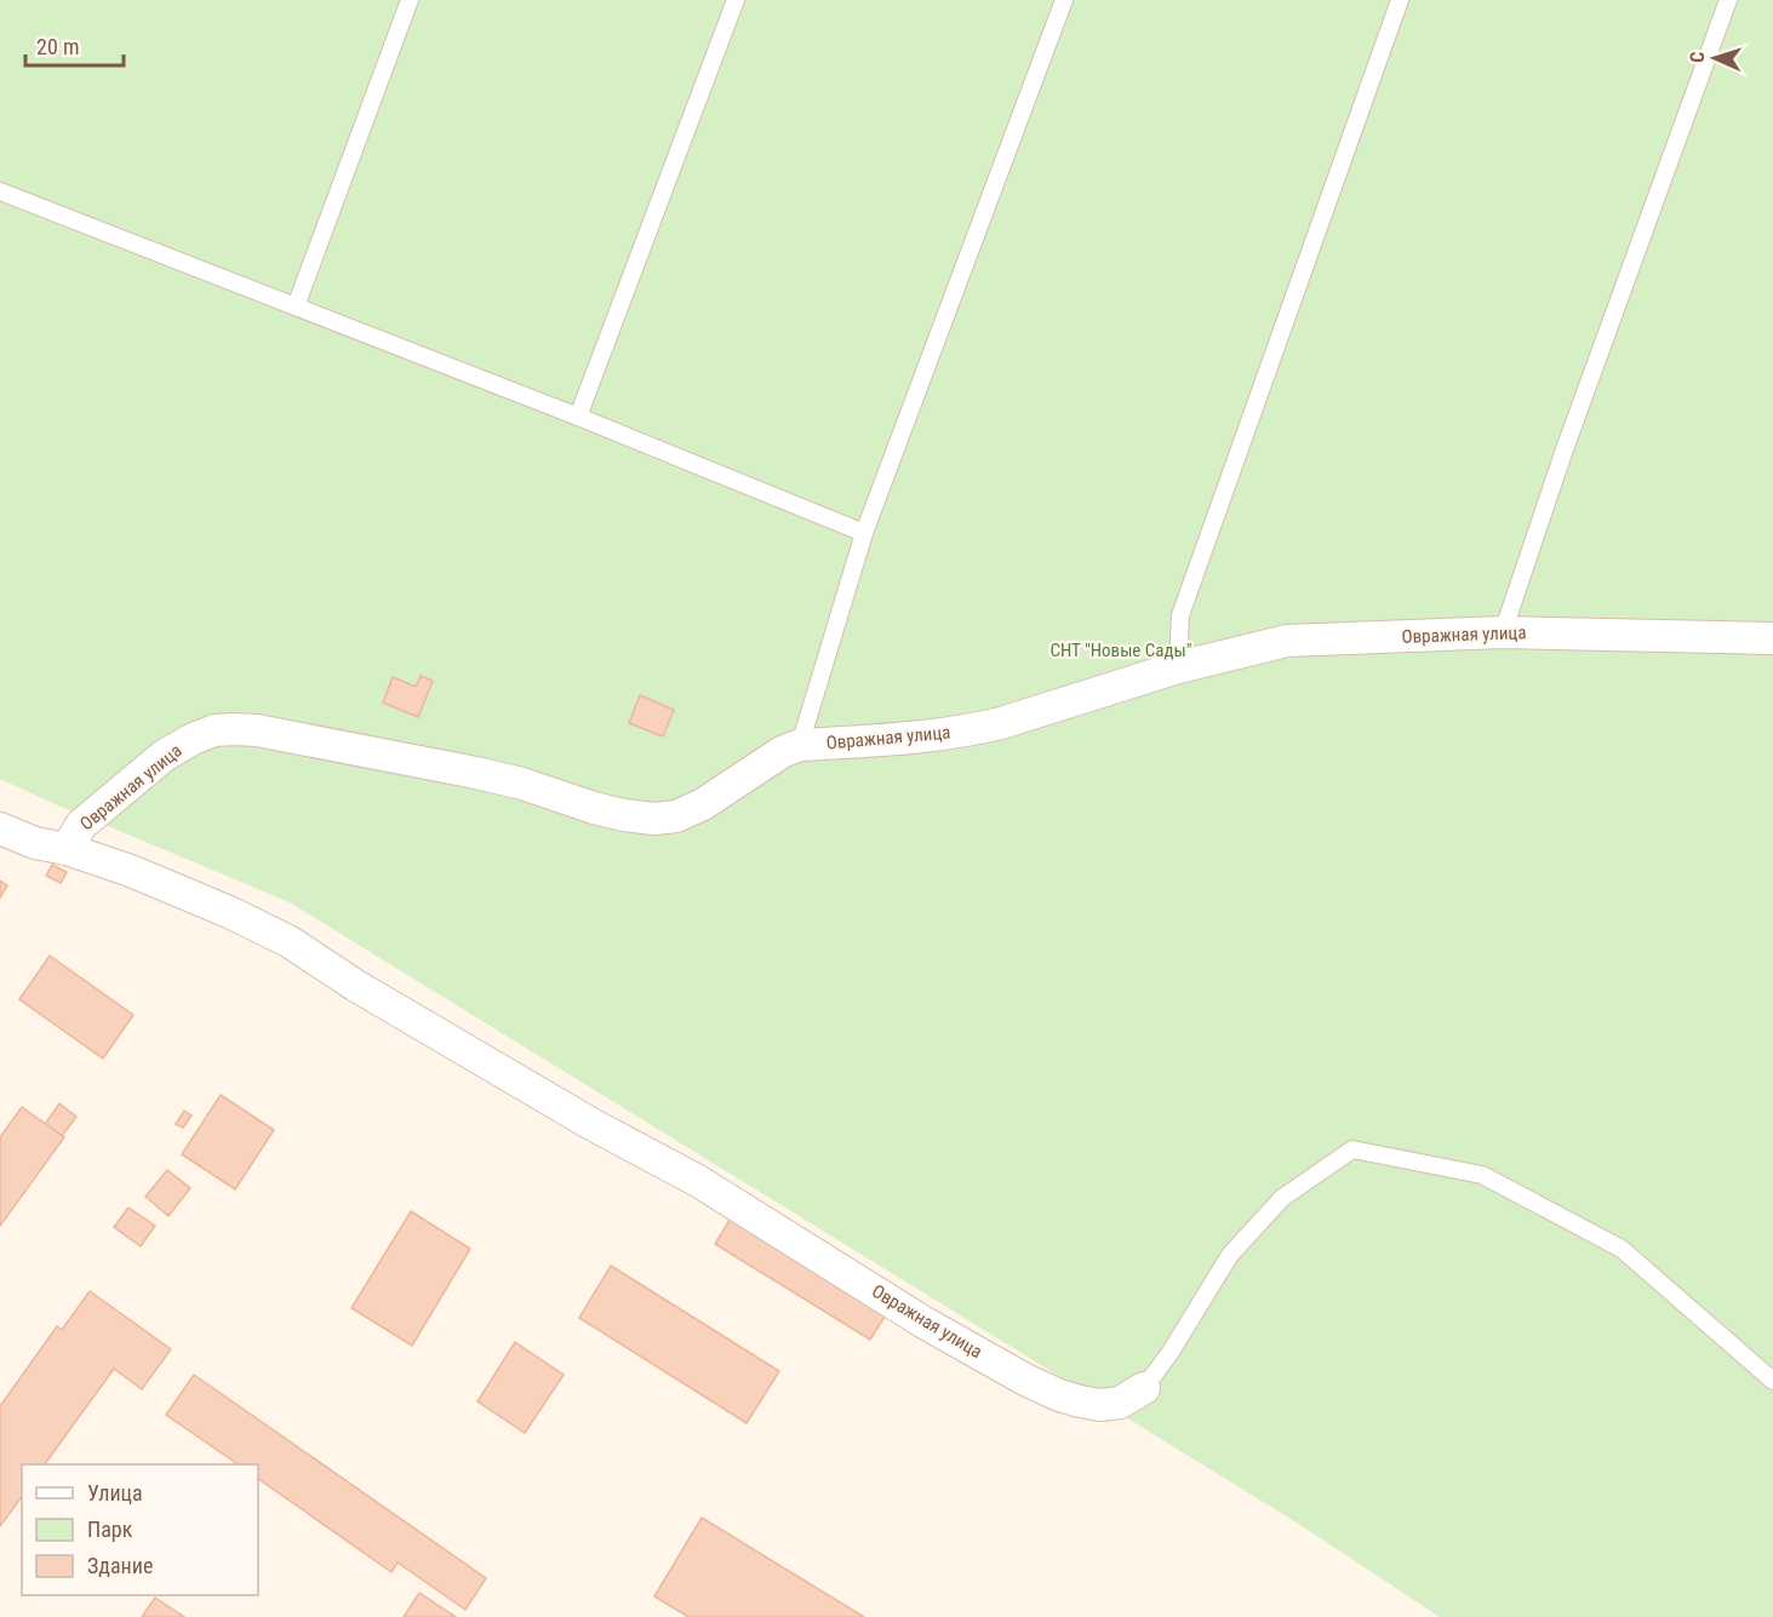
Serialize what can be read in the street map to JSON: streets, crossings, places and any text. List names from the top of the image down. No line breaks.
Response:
{"streets":{"street":["Овражная улица"]},"parks":["СНТ \"Новые Сады\""],"legend":["Улица","Парк","Здание"],"scale_bar":"20 m","north":"left"}
